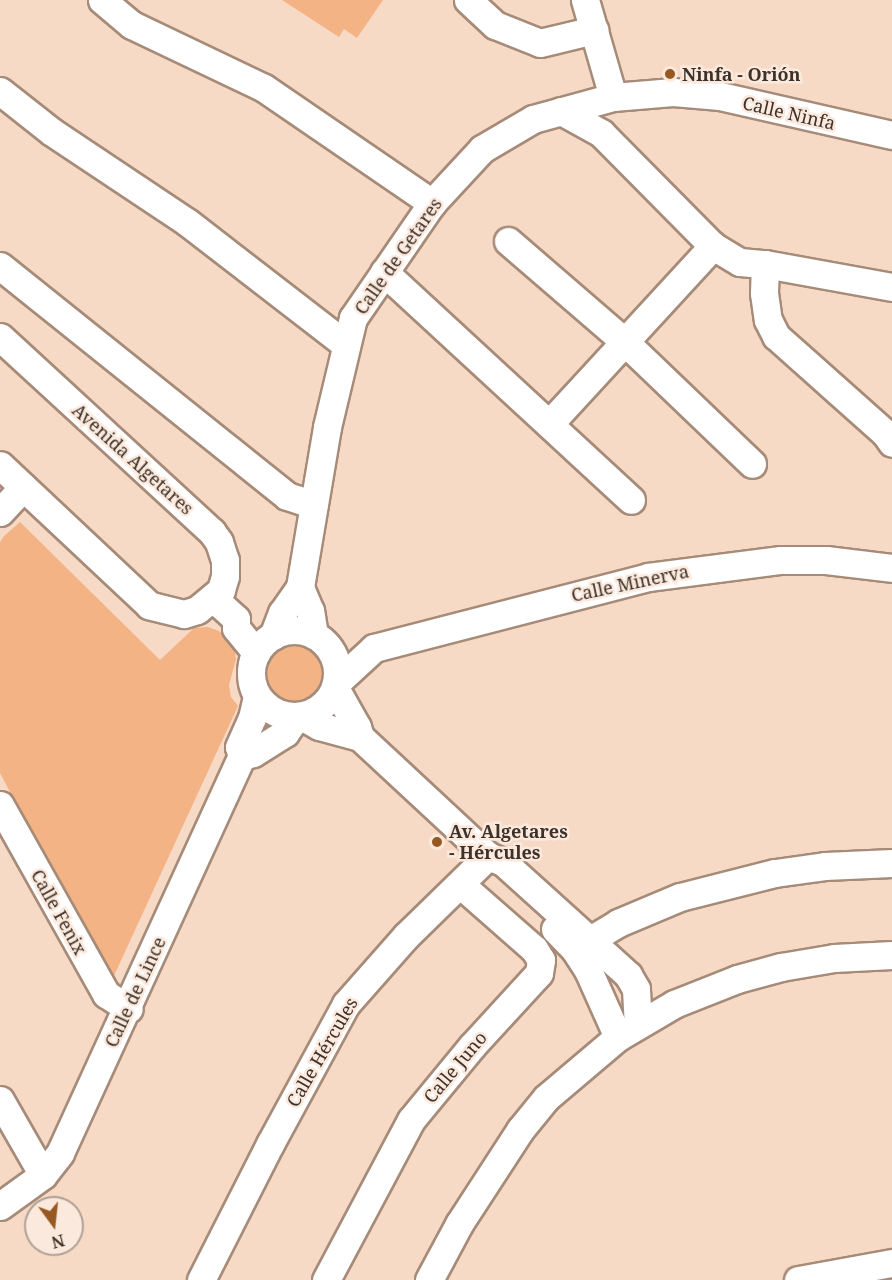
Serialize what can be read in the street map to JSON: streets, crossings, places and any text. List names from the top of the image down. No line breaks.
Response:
{"streets":{"street":["Calle Ninfa","Calle de Getares","Avenida Algetares","Calle Minerva","Calle Fenix","Calle de Lince","Calle Hércules","Calle Juno"]},"crossings":[["Calle Ninfa","Calle de Getares"],["Calle de Getares","Calle Minerva"],["Calle de Getares","Calle de Lince"],["Calle Minerva","Calle de Lince"],["Calle Fenix","Calle de Lince"],["Calle Hércules","Calle Juno"]],"places":["Ninfa - Orión","Av. Algetares - Hércules"],"north":"bottom"}
